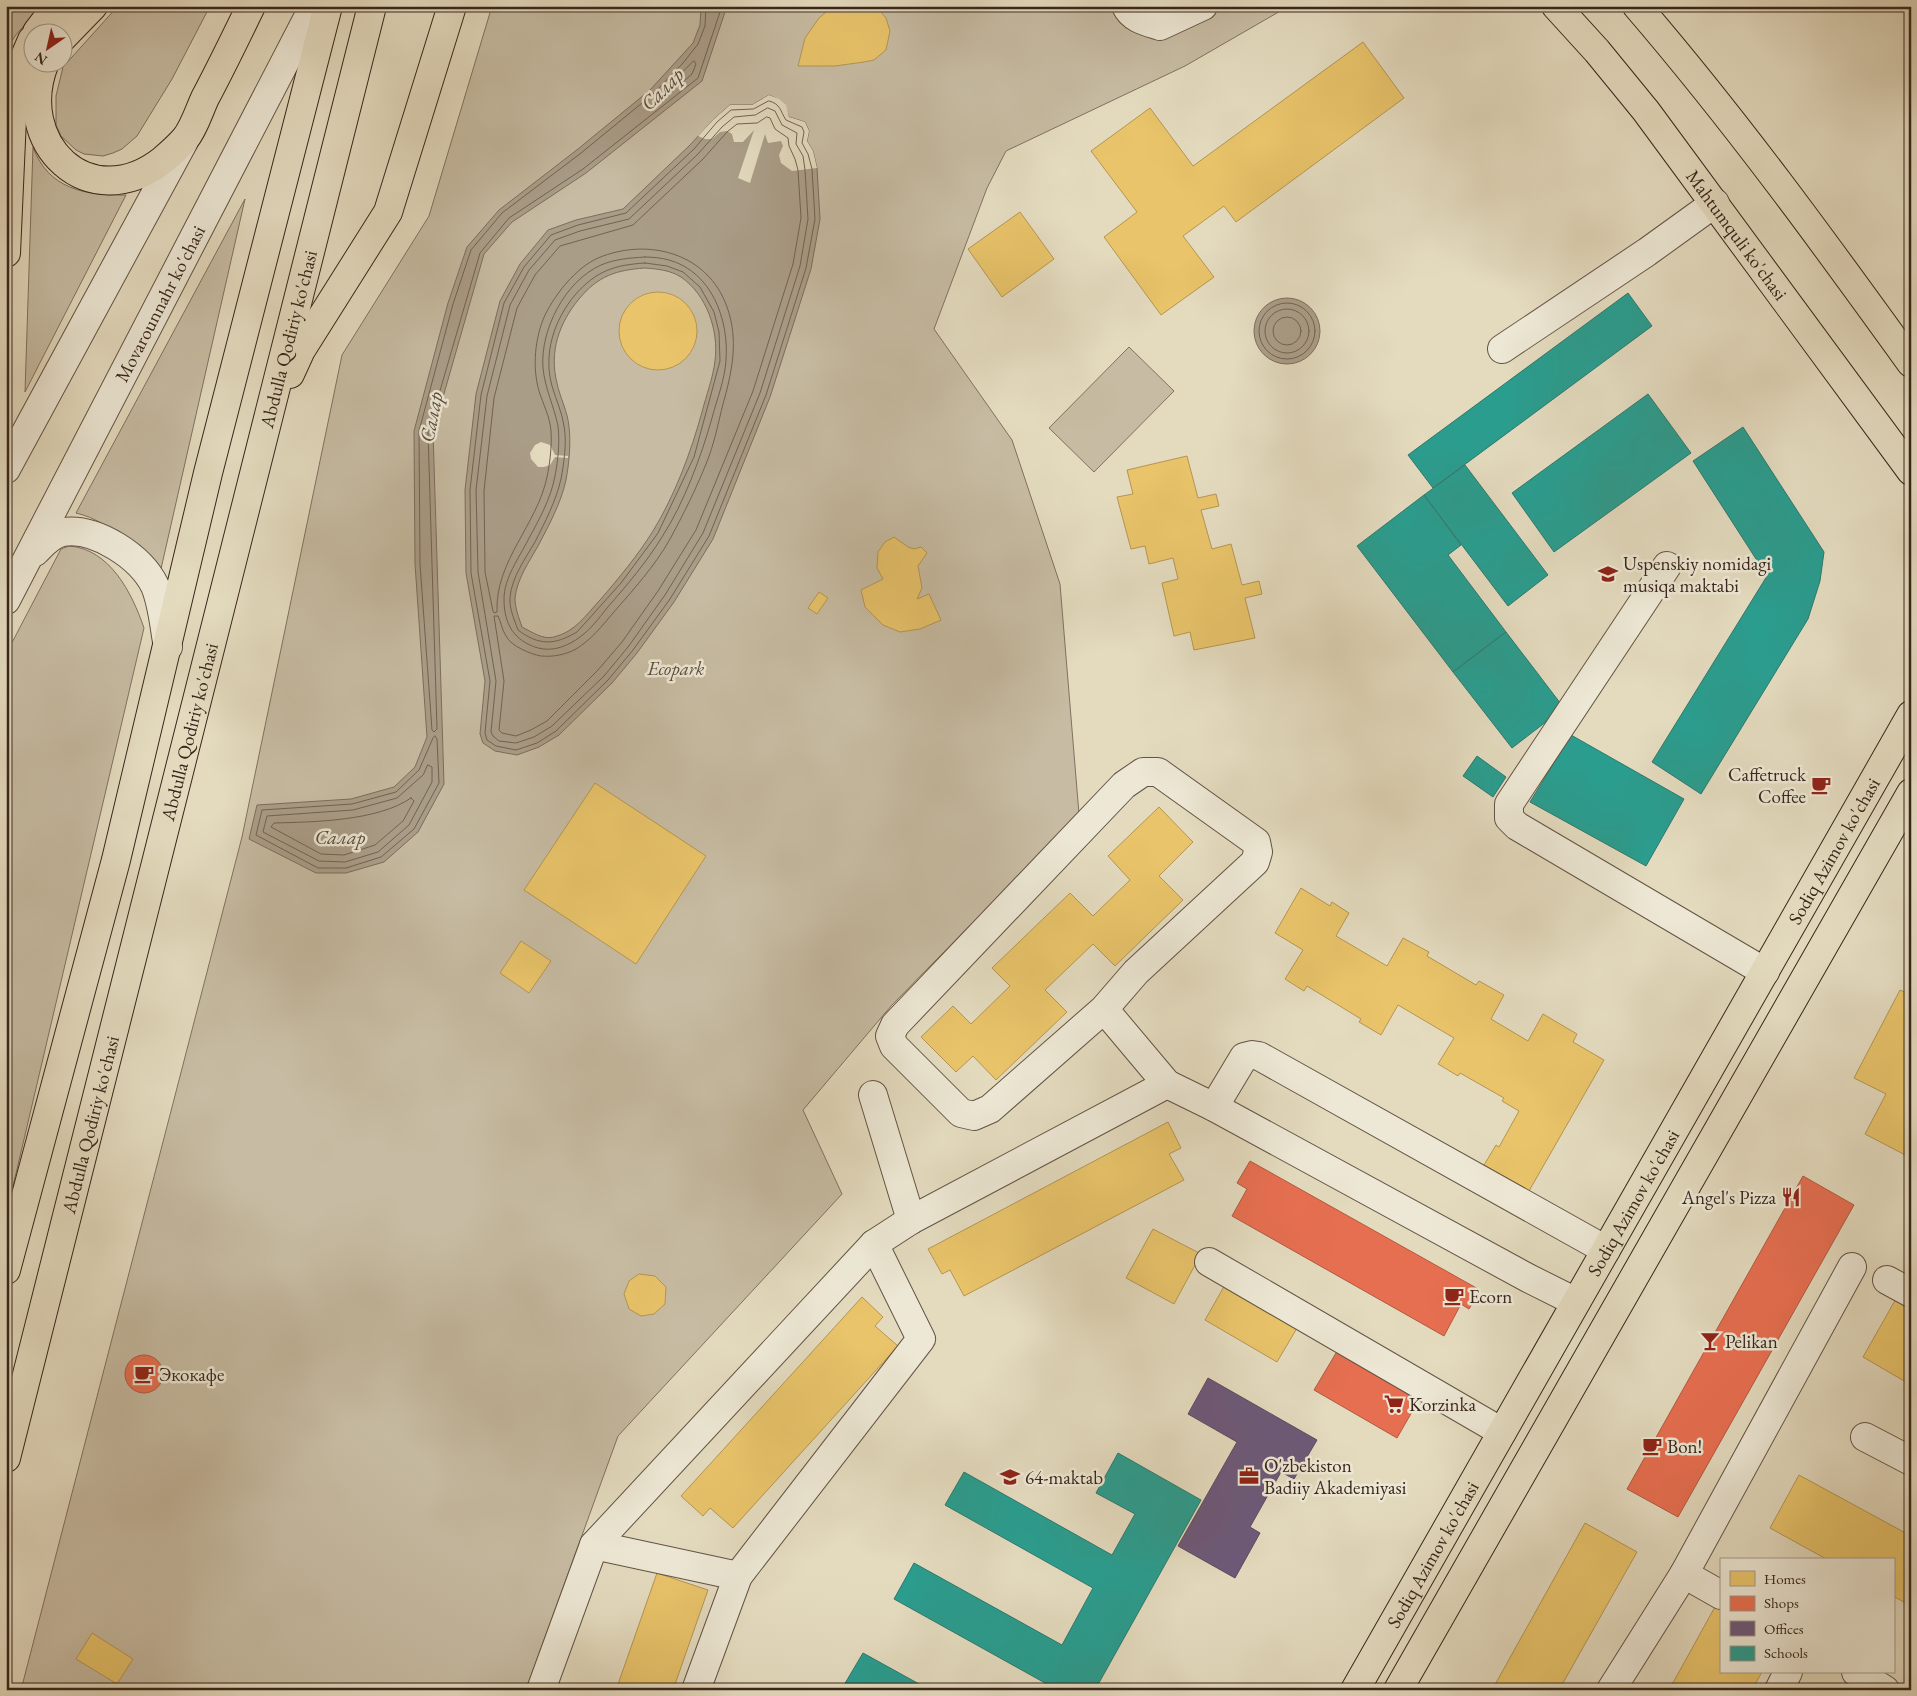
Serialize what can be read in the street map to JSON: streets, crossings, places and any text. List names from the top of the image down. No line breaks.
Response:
{"streets":{"main road":["Mahtumquli ko'chasi","Abdulla Qodiriy ko'chasi","Sodiq Azimov ko'chasi"],"street":["Movarounnahr ko'chasi"]},"water":["Салар"],"parks":["Ecopark"],"places":{"school or university":["Uspenskiy nomidagi musiqa maktabi","64-maktab"],"cafe":["Caffetruck Coffee","Ecorn","Экокафе","Bon!"],"restaurant":["Angel's Pizza"],"bar":["Pelikan"],"supermarket":["Korzinka"],"office":["O'zbekiston Badiiy Akademiyasi"]},"legend":["Homes","Shops","Offices","Schools"],"north":"bottom left"}
